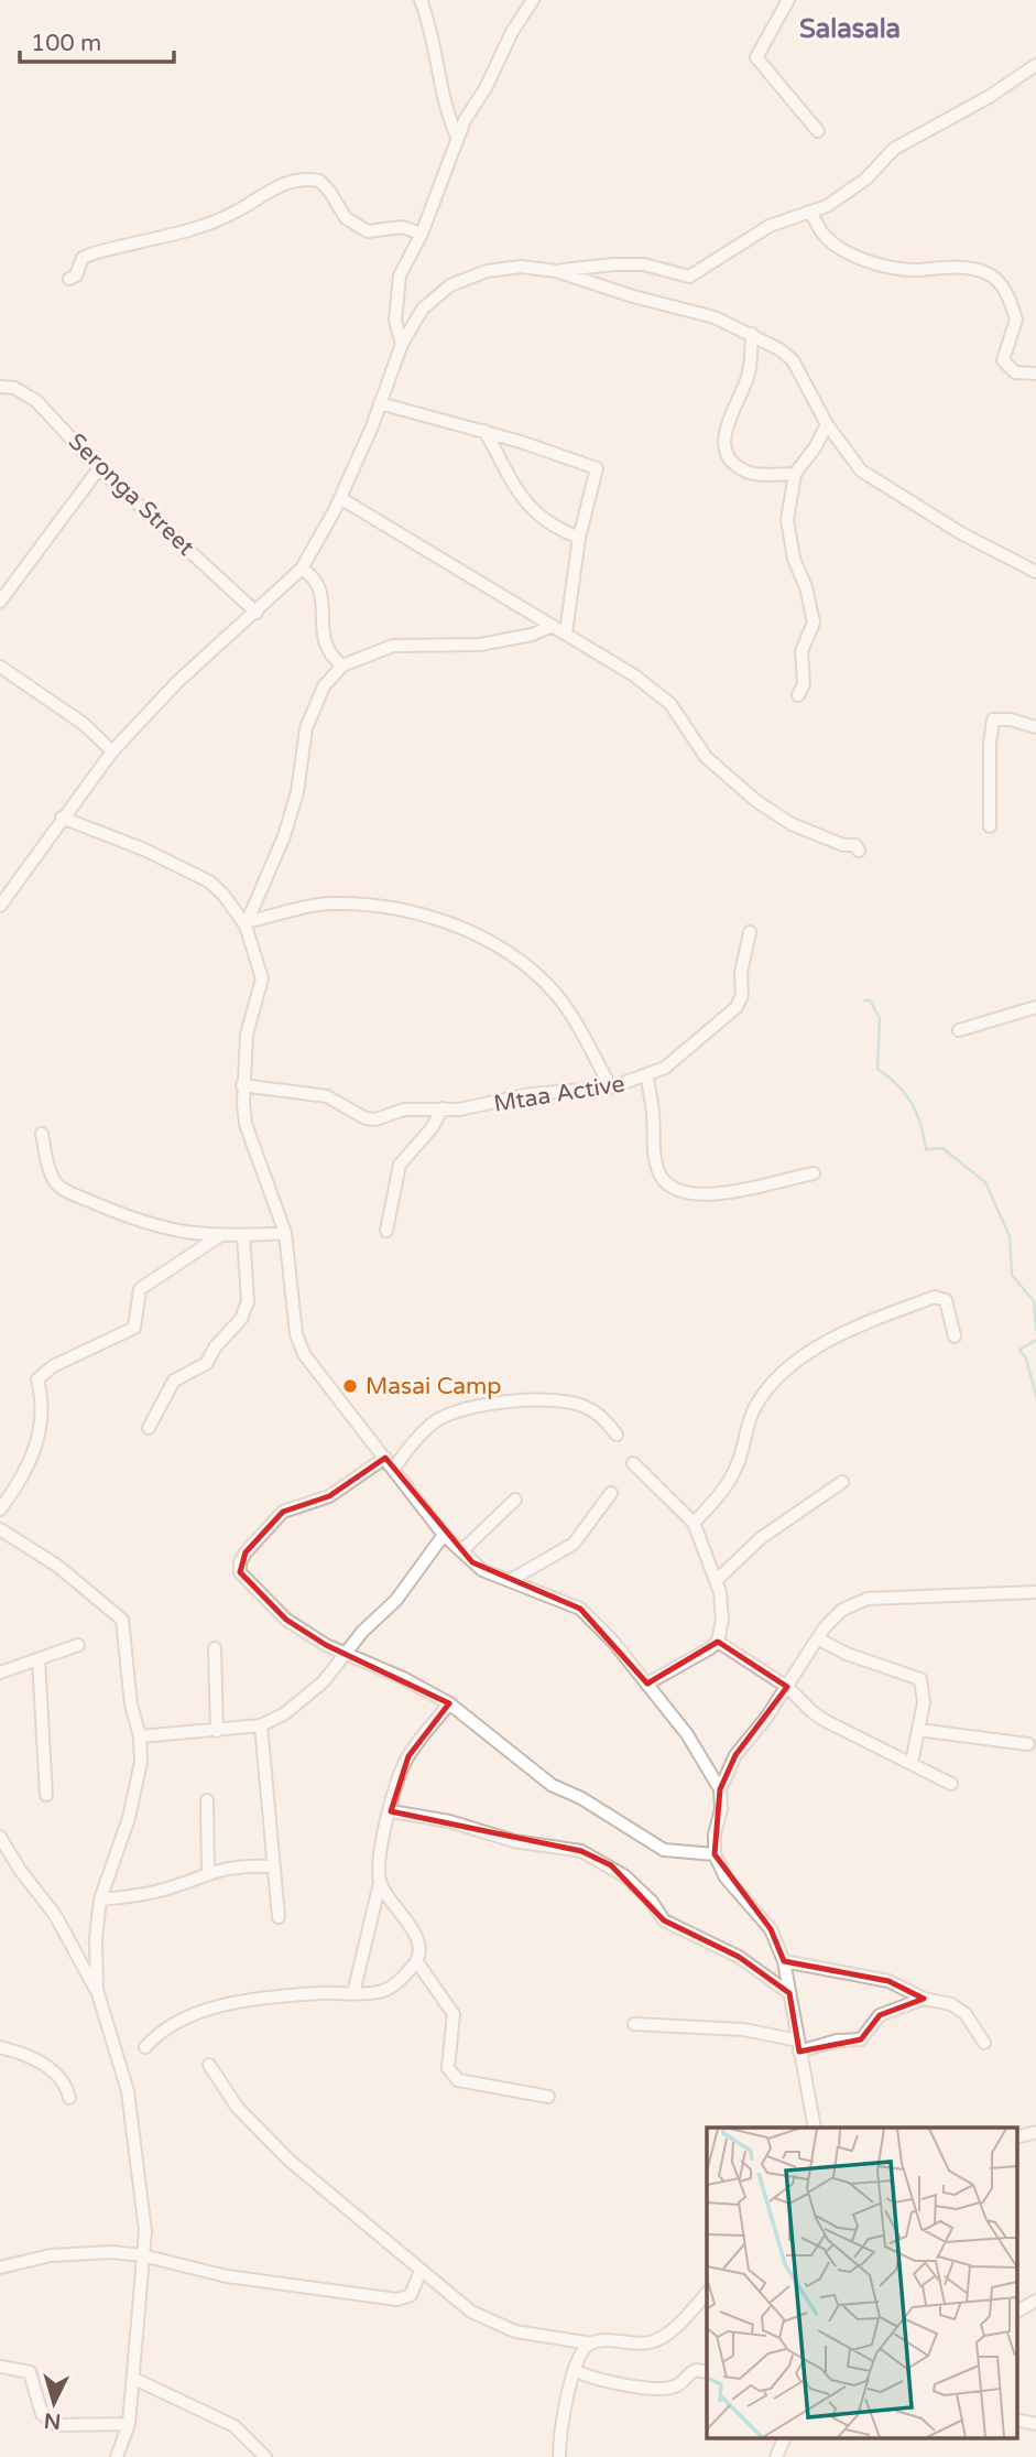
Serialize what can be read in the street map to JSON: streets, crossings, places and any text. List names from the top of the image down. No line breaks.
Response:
{"streets":{"street":["Seronga Street","Mtaa Active"]},"districts":["Salasala"],"places":["Masai Camp"],"scale_bar":"100 m","north":"bottom"}
